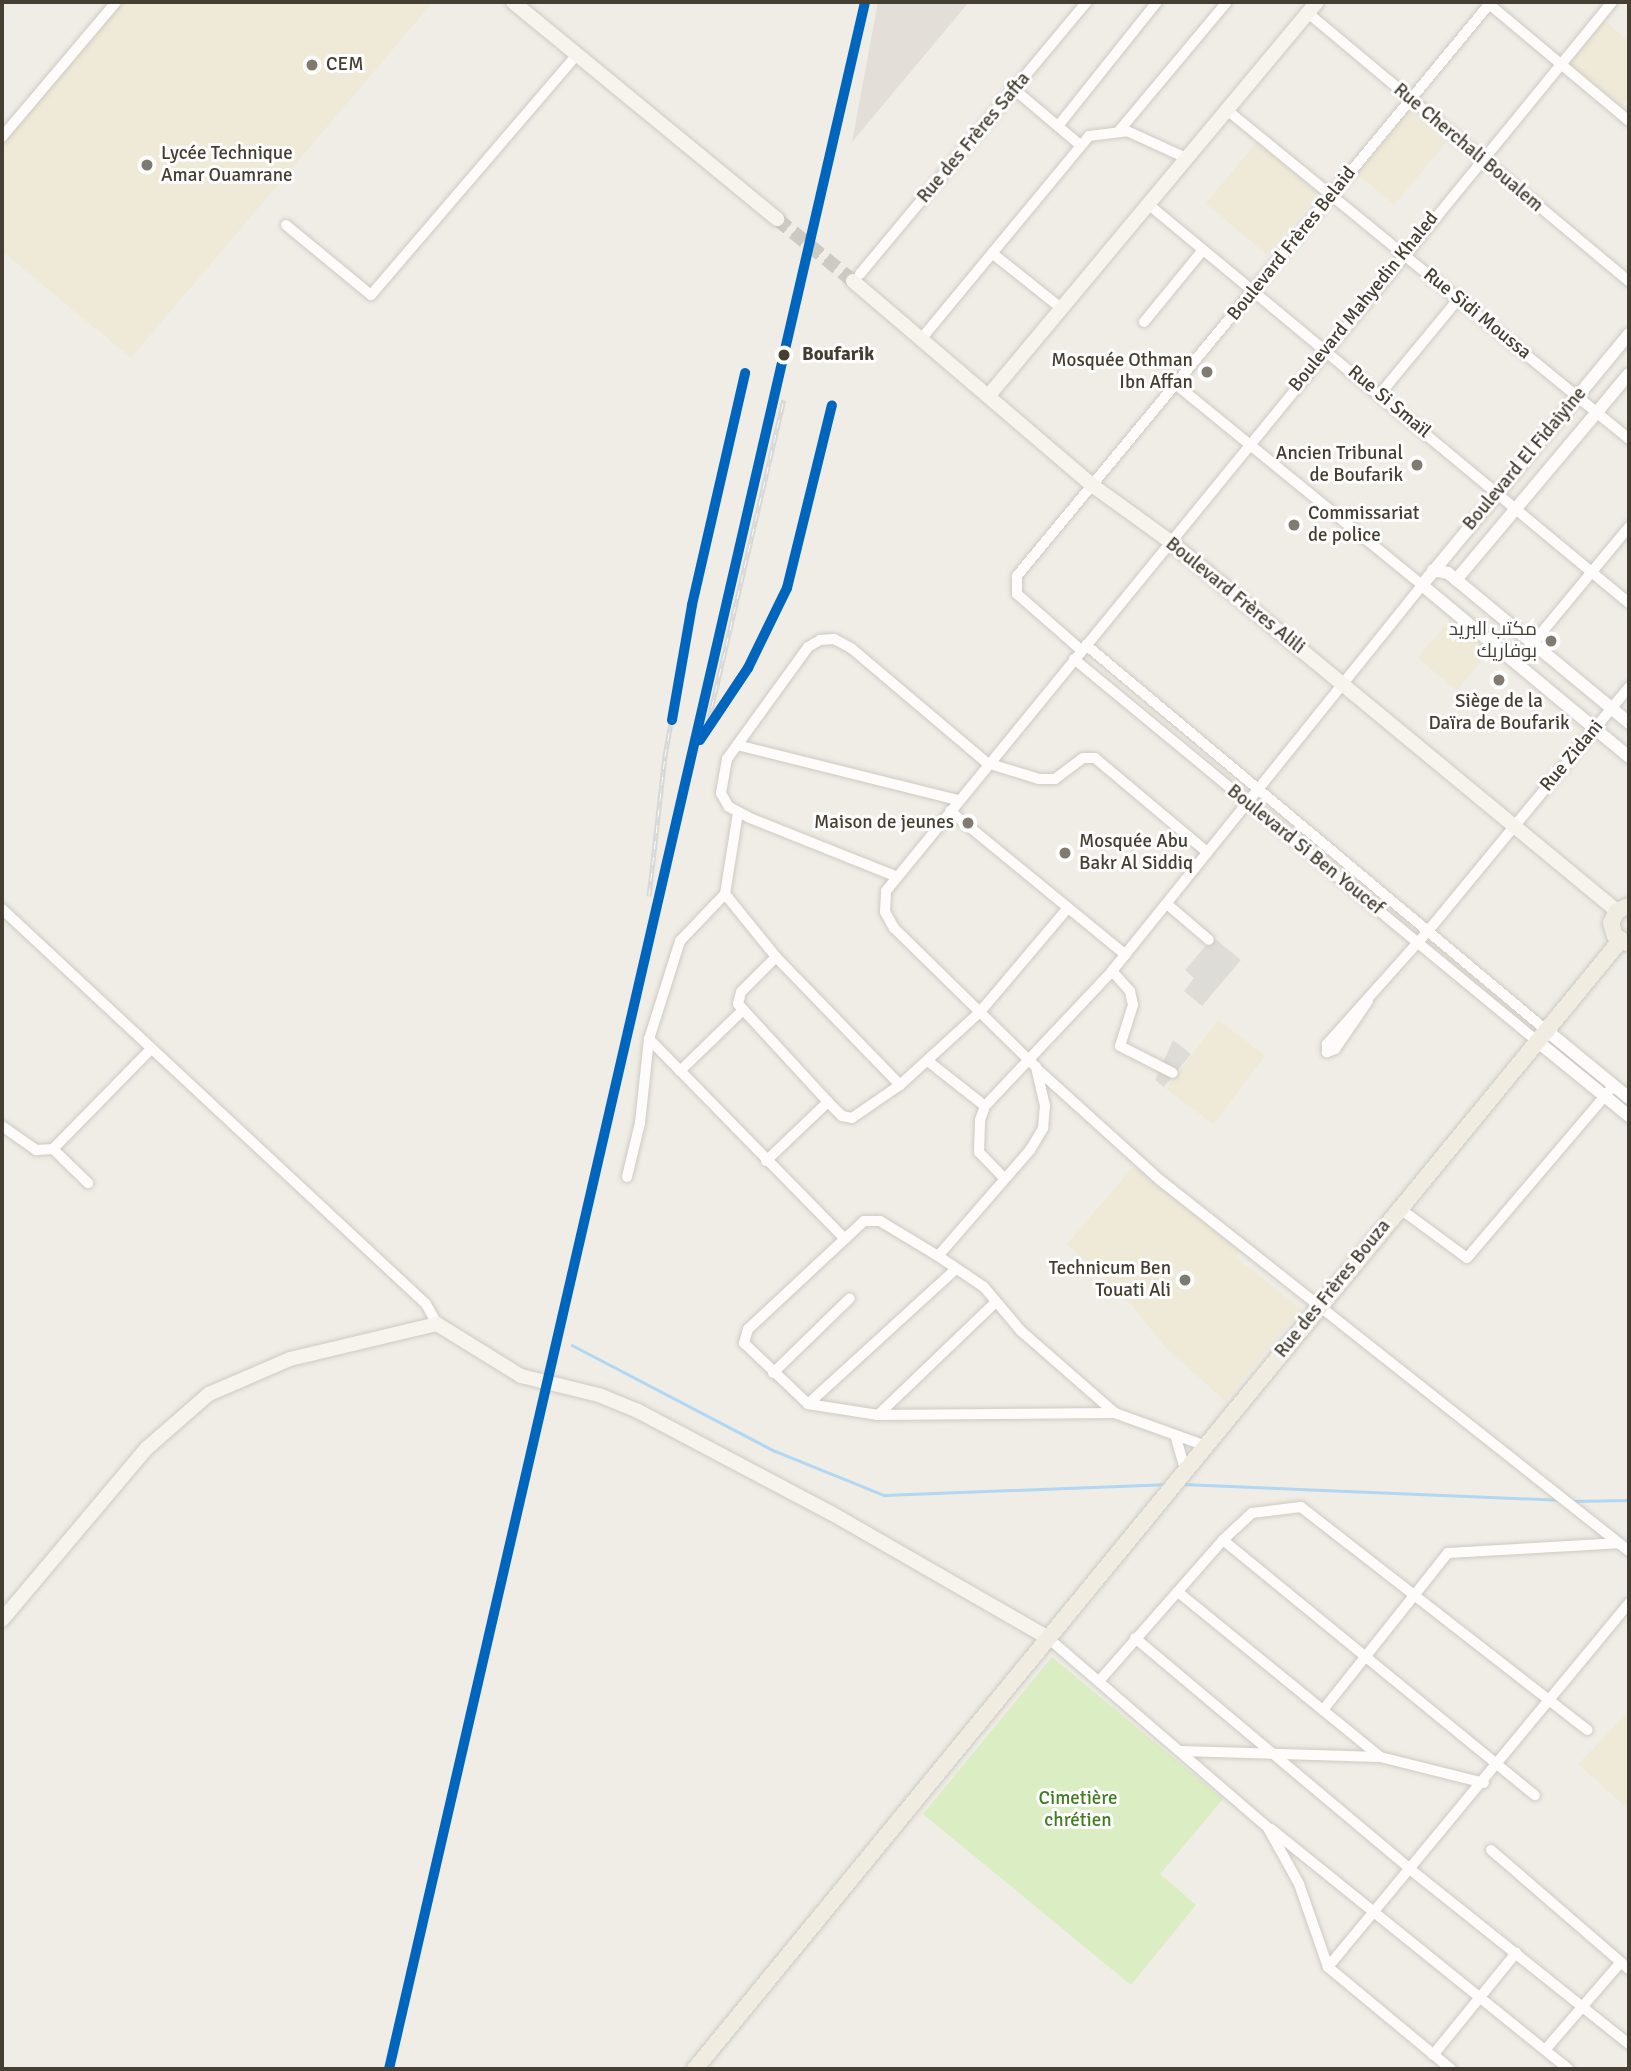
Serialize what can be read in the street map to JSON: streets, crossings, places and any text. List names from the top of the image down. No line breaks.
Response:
{"streets":{"main road":["Boulevard Frères Alili","Rue des Frères Bouza"],"street":["Rue des Frères Safta","Rue Cherchali Boualem","Boulevard Frères Belaid","Boulevard Mahyedin Khaled","Rue Sidi Moussa","Rue Si Smaïl","Boulevard El Fidaiyine","Rue Zidani","Boulevard Si Ben Youcef"]},"crossings":[["Rue des Frères Safta","Boulevard Frères Alili"],["Rue Cherchali Boualem","Boulevard Frères Belaid"],["Rue Cherchali Boualem","Boulevard Mahyedin Khaled"],["Boulevard Frères Belaid","Boulevard Mahyedin Khaled"],["Boulevard Frères Belaid","Rue Sidi Moussa"],["Boulevard Frères Belaid","Rue Si Smaïl"],["Boulevard Frères Belaid","Boulevard Frères Alili"],["Boulevard Frères Belaid","Boulevard Si Ben Youcef"],["Boulevard Mahyedin Khaled","Rue Sidi Moussa"],["Boulevard Mahyedin Khaled","Rue Si Smaïl"],["Boulevard Mahyedin Khaled","Boulevard Frères Alili"],["Boulevard Mahyedin Khaled","Boulevard Si Ben Youcef"],["Rue Sidi Moussa","Boulevard El Fidaiyine"],["Rue Si Smaïl","Boulevard El Fidaiyine"],["Boulevard Frères Alili","Rue Zidani"],["Rue Zidani","Boulevard Si Ben Youcef"],["Boulevard Si Ben Youcef","Rue des Frères Bouza"]],"parks":["Cimetière chrétien"],"places":["CEM","Lycée Technique Amar Ouamrane","Boufarik","Mosquée Othman Ibn Affan","Ancien Tribunal de Boufarik","Commissariat de police","مكتب البريد بوفاريك","Siège de la Daïra de Boufarik","Maison de jeunes","Mosquée Abu Bakr Al Siddiq","Technicum Ben Touati Ali"]}
